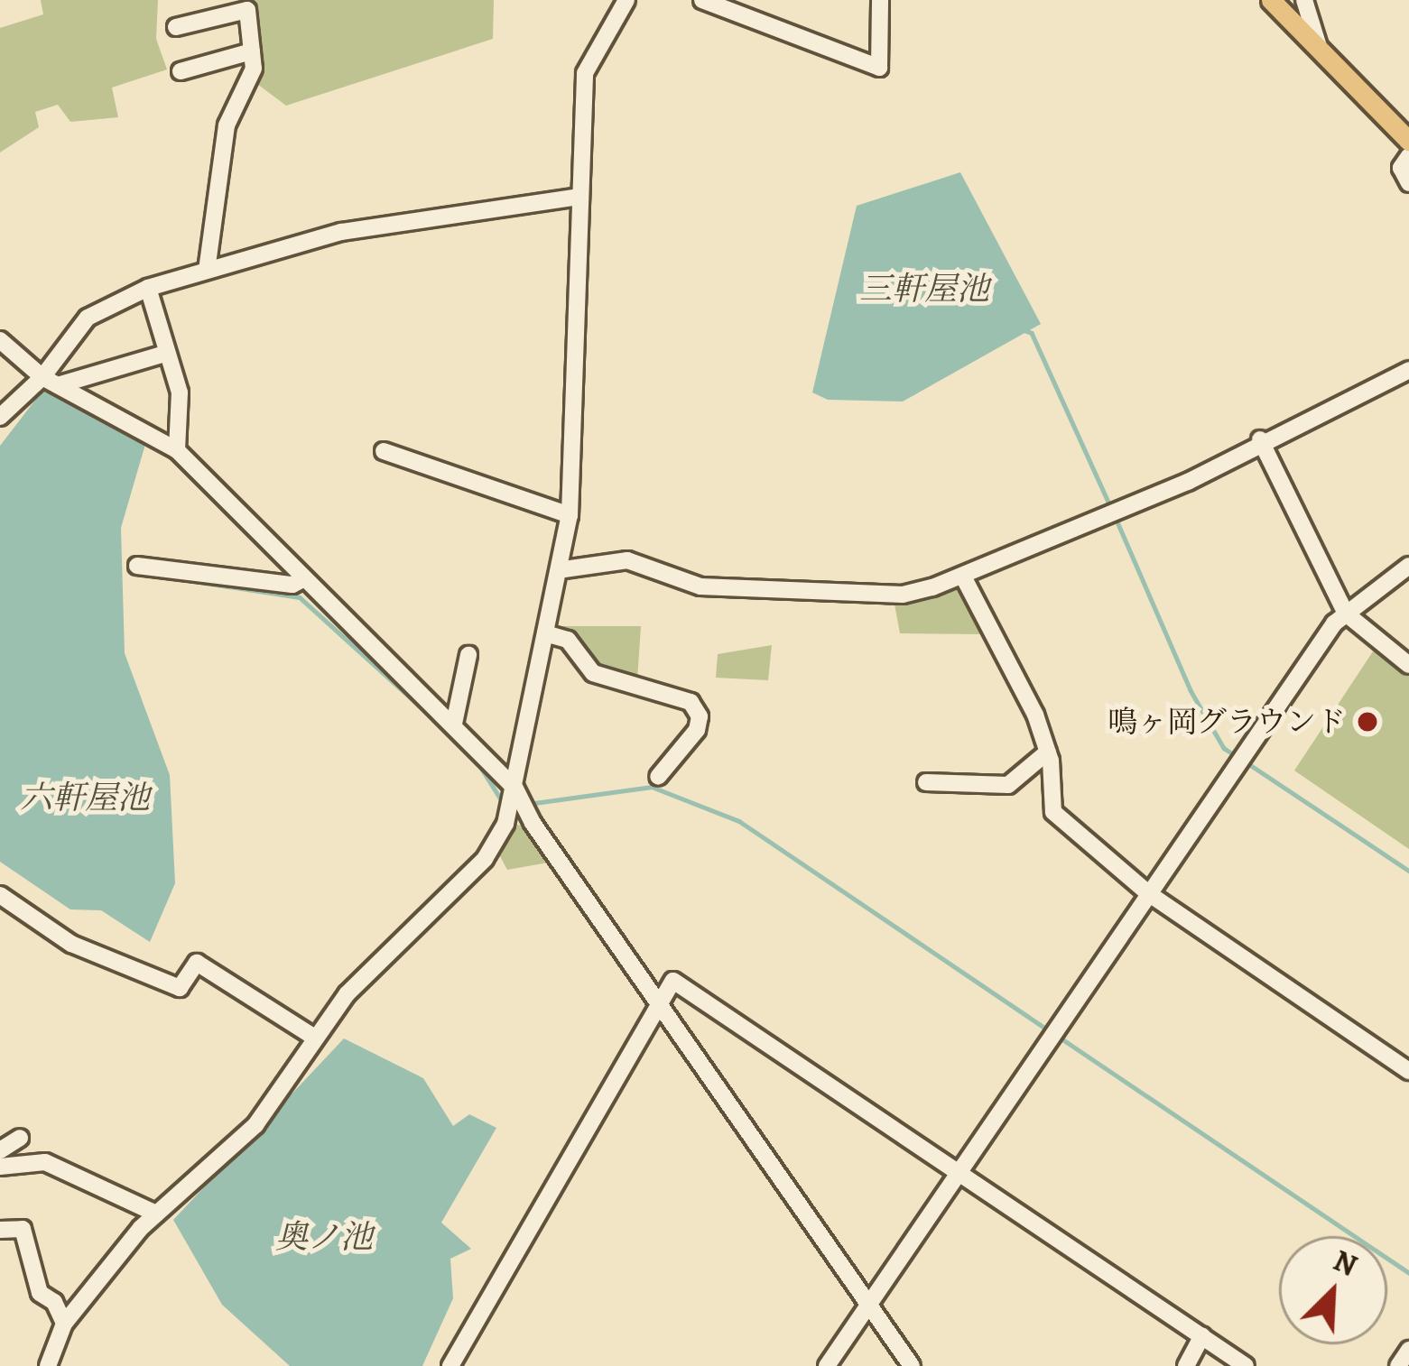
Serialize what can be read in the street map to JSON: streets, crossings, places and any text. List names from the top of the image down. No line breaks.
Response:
{"water":["三軒屋池","六軒屋池","奥ノ池"],"places":["鳴ヶ岡グラウンド"],"north":"top right"}
